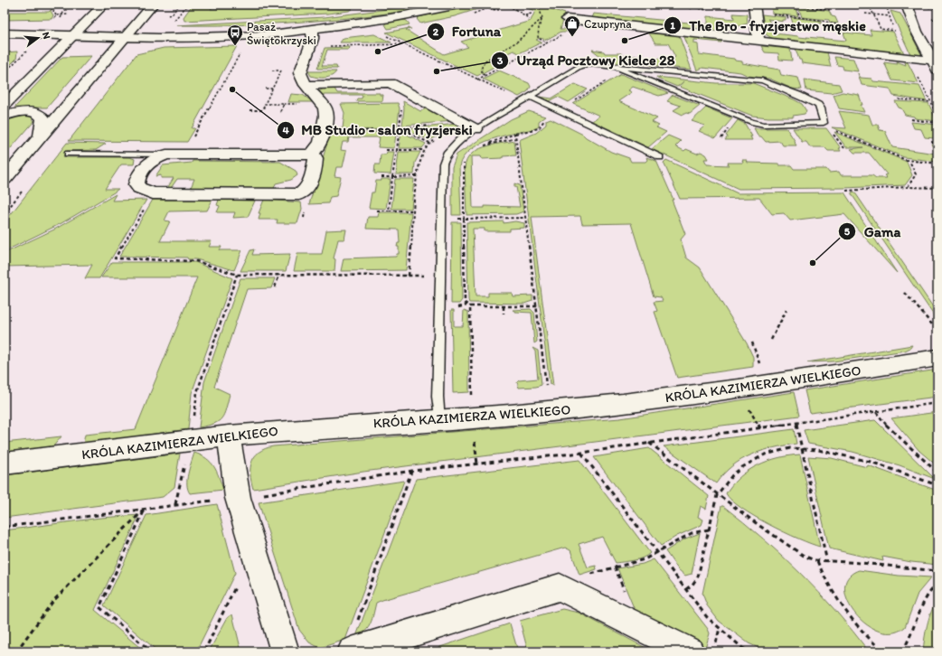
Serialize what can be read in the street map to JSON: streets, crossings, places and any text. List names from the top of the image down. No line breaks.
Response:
{"streets":{"street":["KRÓLA KAZIMIERZA WIELKIEGO"]},"places":{"shop":["Czupryna"],"other":["The Bro - fryzjerstwo męskie","Fortuna","Urząd Pocztowy Kielce 28","MB Studio - salon fryzjerski","Gama"],"bus stop":["Pasaż Świętokrzyski"]},"north":"right"}
